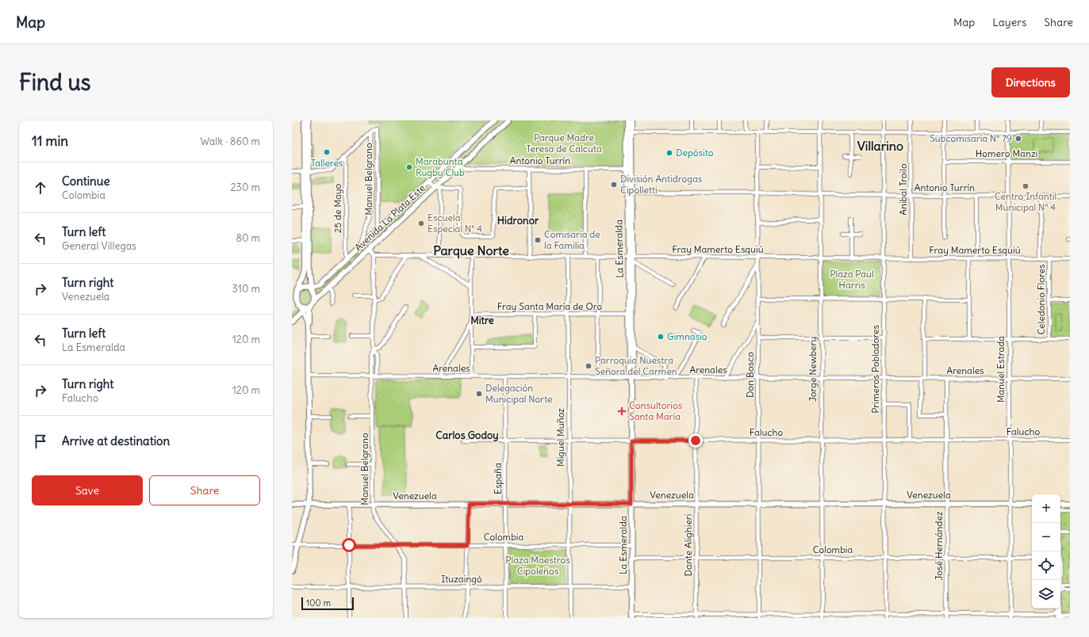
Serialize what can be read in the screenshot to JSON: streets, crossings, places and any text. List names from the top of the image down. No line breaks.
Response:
{"streets":{"main road":["Avenida La Plata Este","La Esmeralda","Venezuela"],"street":["Homero Manzi","Antonio Turrín","Manuel Belgrano","Anibal Troilo","25 de Mayo","Fray Mamerto Esquiú","Celedonio Flores","Fray Santa María de Oro","Arenales","Jorge Newbery","Primeros Pobladores","Manuel Estrada","Don Bosco","Falucho","Miguel Muñoz","España","Colombia","Dante Alighieri","José Hernández","Ituzaingó"]},"crossings":[["Homero Manzi","Manuel Estrada"],["Antonio Turrín","Anibal Troilo"],["Antonio Turrín","Avenida La Plata Este"],["Antonio Turrín","La Esmeralda"],["Antonio Turrín","Celedonio Flores"],["Antonio Turrín","Jorge Newbery"],["Antonio Turrín","Primeros Pobladores"],["Antonio Turrín","Manuel Estrada"],["Antonio Turrín","Don Bosco"],["Manuel Belgrano","Avenida La Plata Este"],["Manuel Belgrano","Fray Mamerto Esquiú"],["Manuel Belgrano","Arenales"],["Manuel Belgrano","Venezuela"],["Manuel Belgrano","Colombia"],["Manuel Belgrano","Ituzaingó"],["Anibal Troilo","Fray Mamerto Esquiú"],["25 de Mayo","Avenida La Plata Este"],["La Esmeralda","Fray Mamerto Esquiú"],["La Esmeralda","Fray Santa María de Oro"],["La Esmeralda","Arenales"],["La Esmeralda","Falucho"],["La Esmeralda","Venezuela"],["La Esmeralda","Colombia"],["La Esmeralda","Ituzaingó"],["Fray Mamerto Esquiú","Celedonio Flores"],["Fray Mamerto Esquiú","Jorge Newbery"],["Fray Mamerto Esquiú","Primeros Pobladores"],["Fray Mamerto Esquiú","Manuel Estrada"],["Fray Mamerto Esquiú","Don Bosco"],["Fray Mamerto Esquiú","Miguel Muñoz"],["Fray Santa María de Oro","Miguel Muñoz"],["Arenales","Jorge Newbery"],["Arenales","Primeros Pobladores"],["Arenales","Manuel Estrada"],["Arenales","Don Bosco"],["Arenales","Miguel Muñoz"],["Arenales","España"],["Arenales","Dante Alighieri"],["Arenales","José Hernández"],["Jorge Newbery","Falucho"],["Jorge Newbery","Venezuela"],["Jorge Newbery","Colombia"],["Primeros Pobladores","Falucho"],["Primeros Pobladores","Venezuela"],["Primeros Pobladores","Colombia"],["Manuel Estrada","Falucho"],["Manuel Estrada","Venezuela"],["Manuel Estrada","Colombia"],["Don Bosco","Falucho"],["Don Bosco","Venezuela"],["Don Bosco","Colombia"],["Falucho","Miguel Muñoz"],["Falucho","España"],["Falucho","Dante Alighieri"],["Falucho","José Hernández"],["Miguel Muñoz","Venezuela"],["Miguel Muñoz","Colombia"],["Miguel Muñoz","Ituzaingó"],["España","Venezuela"],["España","Colombia"],["España","Ituzaingó"],["Venezuela","Dante Alighieri"],["Venezuela","José Hernández"],["Colombia","Dante Alighieri"],["Colombia","José Hernández"]],"districts":["Villarino","Hidronor","Parque Norte","Mitre","Carlos Godoy"],"parks":["Parque Madre Teresa de Calcuta","Plaza Paul Harris","Plaza Maestros Cipoleños"],"places":{"other":["Subcomisaría N° 79","Talleres","Depósito","Marabunta Rugby Club","División Antidrogas Cipolletti","Centro Infantil Municipal N° 4","Escuela Especial N° 4","Comisaría de la Familia","Gimnasio","Parroquia Nuestra Señora del Carmen","Delegación Municipal Norte"],"health":["Consultorios Santa María"]},"scale_bar":"100 m","page":{"header":"Map","nav":["Map","Layers","Share"],"buttons":["Directions",["Save","Share"]],"title":"Find us","heading":["11 min","Walk · 860 m"],"list":[["Continue","Colombia","230 m"],["Turn left","General Villegas","80 m"],["Turn right","Venezuela","310 m"],["Turn left","La Esmeralda","120 m"],["Turn right","Falucho","120 m"],"Arrive at destination"],"map_buttons":["+","−"],"scale":"100 m"}}
